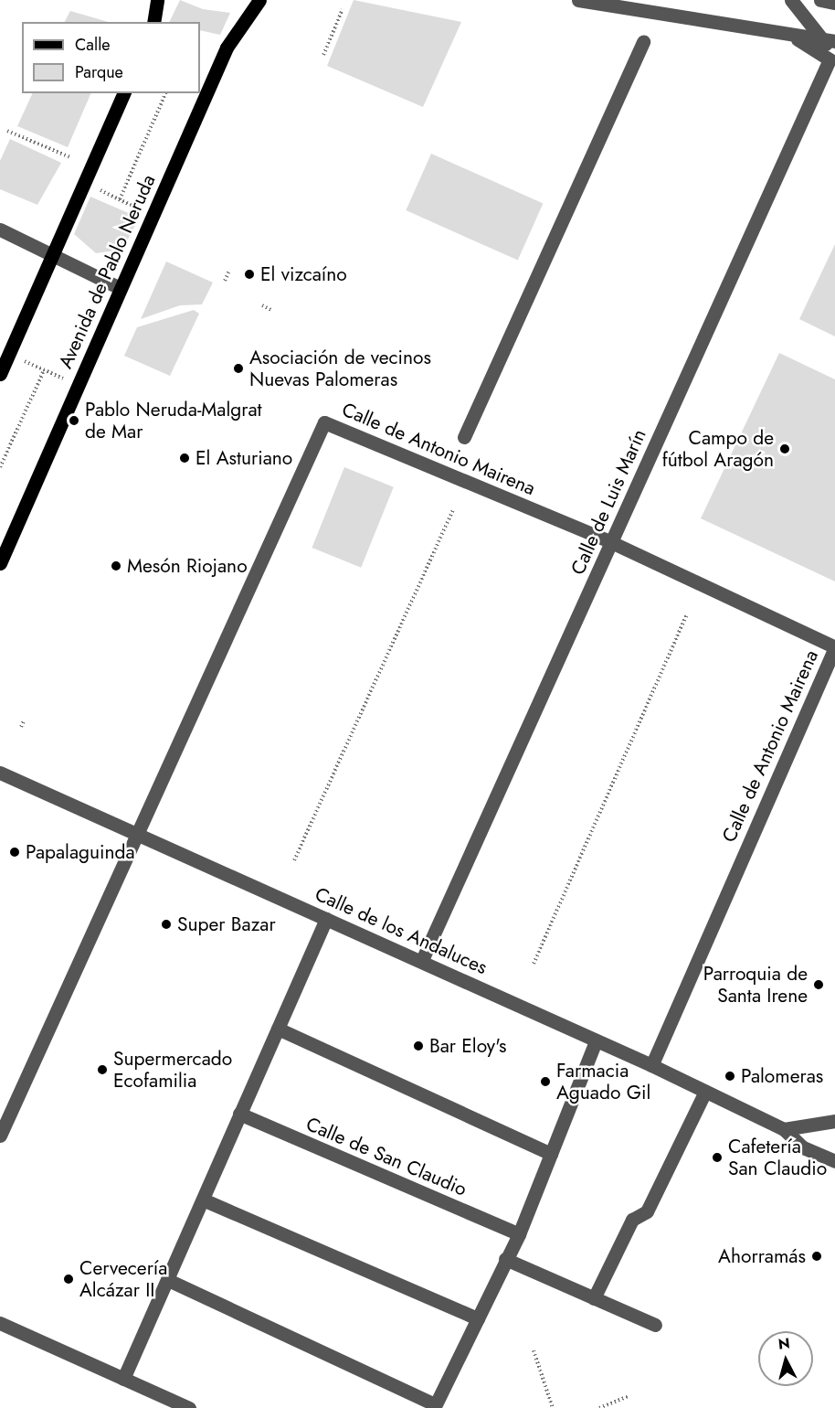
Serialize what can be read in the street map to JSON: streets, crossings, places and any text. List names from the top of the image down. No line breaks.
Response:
{"streets":{"main road":["Avenida de Pablo Neruda"],"street":["Calle de Antonio Mairena","Calle de Luis Marín","Calle de los Andaluces","Calle de San Claudio"]},"crossings":[["Calle de Antonio Mairena","Calle de Luis Marín"],["Calle de Antonio Mairena","Calle de los Andaluces"],["Calle de Luis Marín","Calle de los Andaluces"]],"places":["El vizcaíno","Asociación de vecinos Nuevas Palomeras","Pablo Neruda-Malgrat de Mar","Campo de fútbol Aragón","El Asturiano","Mesón Riojano","Papalaguinda","Super Bazar","Parroquia de Santa Irene","Bar Eloy's","Supermercado Ecofamilia","Palomeras","Farmacia Aguado Gil","Cafetería San Claudio","Ahorramás","Cervecería Alcázar II"],"legend":["Calle","Parque"],"north":"top"}
